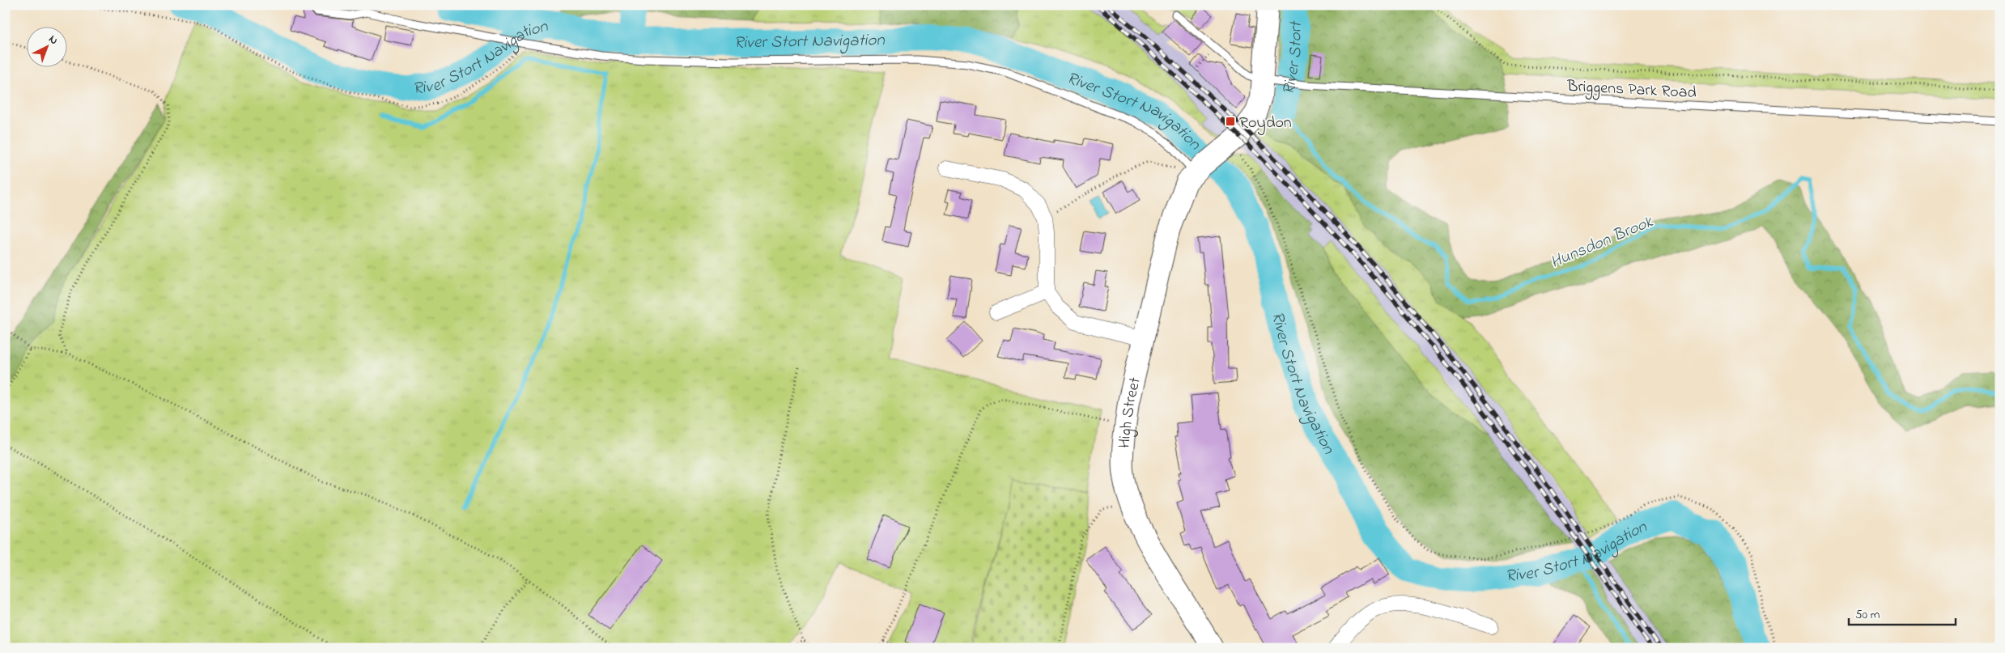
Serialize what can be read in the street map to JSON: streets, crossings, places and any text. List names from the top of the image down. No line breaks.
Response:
{"streets":{"main road":["High Street"],"lane":["Briggens Park Road"]},"crossings":[["Briggens Park Road","High Street"]],"water":["River Stort Navigation","River Stort","Hunsdon Brook"],"places":{"transit":["Roydon"]},"scale_bar":"50 m","north":"top right"}
